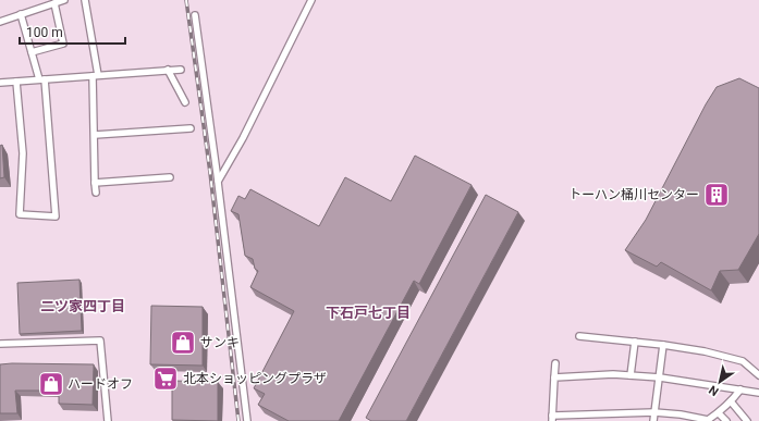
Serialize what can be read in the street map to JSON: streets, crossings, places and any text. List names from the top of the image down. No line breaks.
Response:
{"districts":["二ツ家四丁目","下石戸七丁目"],"places":{"building":["トーハン桶川センター"],"shop":["サンキ","ハードオフ"],"supermarket":["北本ショッピングプラザ"]},"scale_bar":"100 m","north":"bottom left"}
